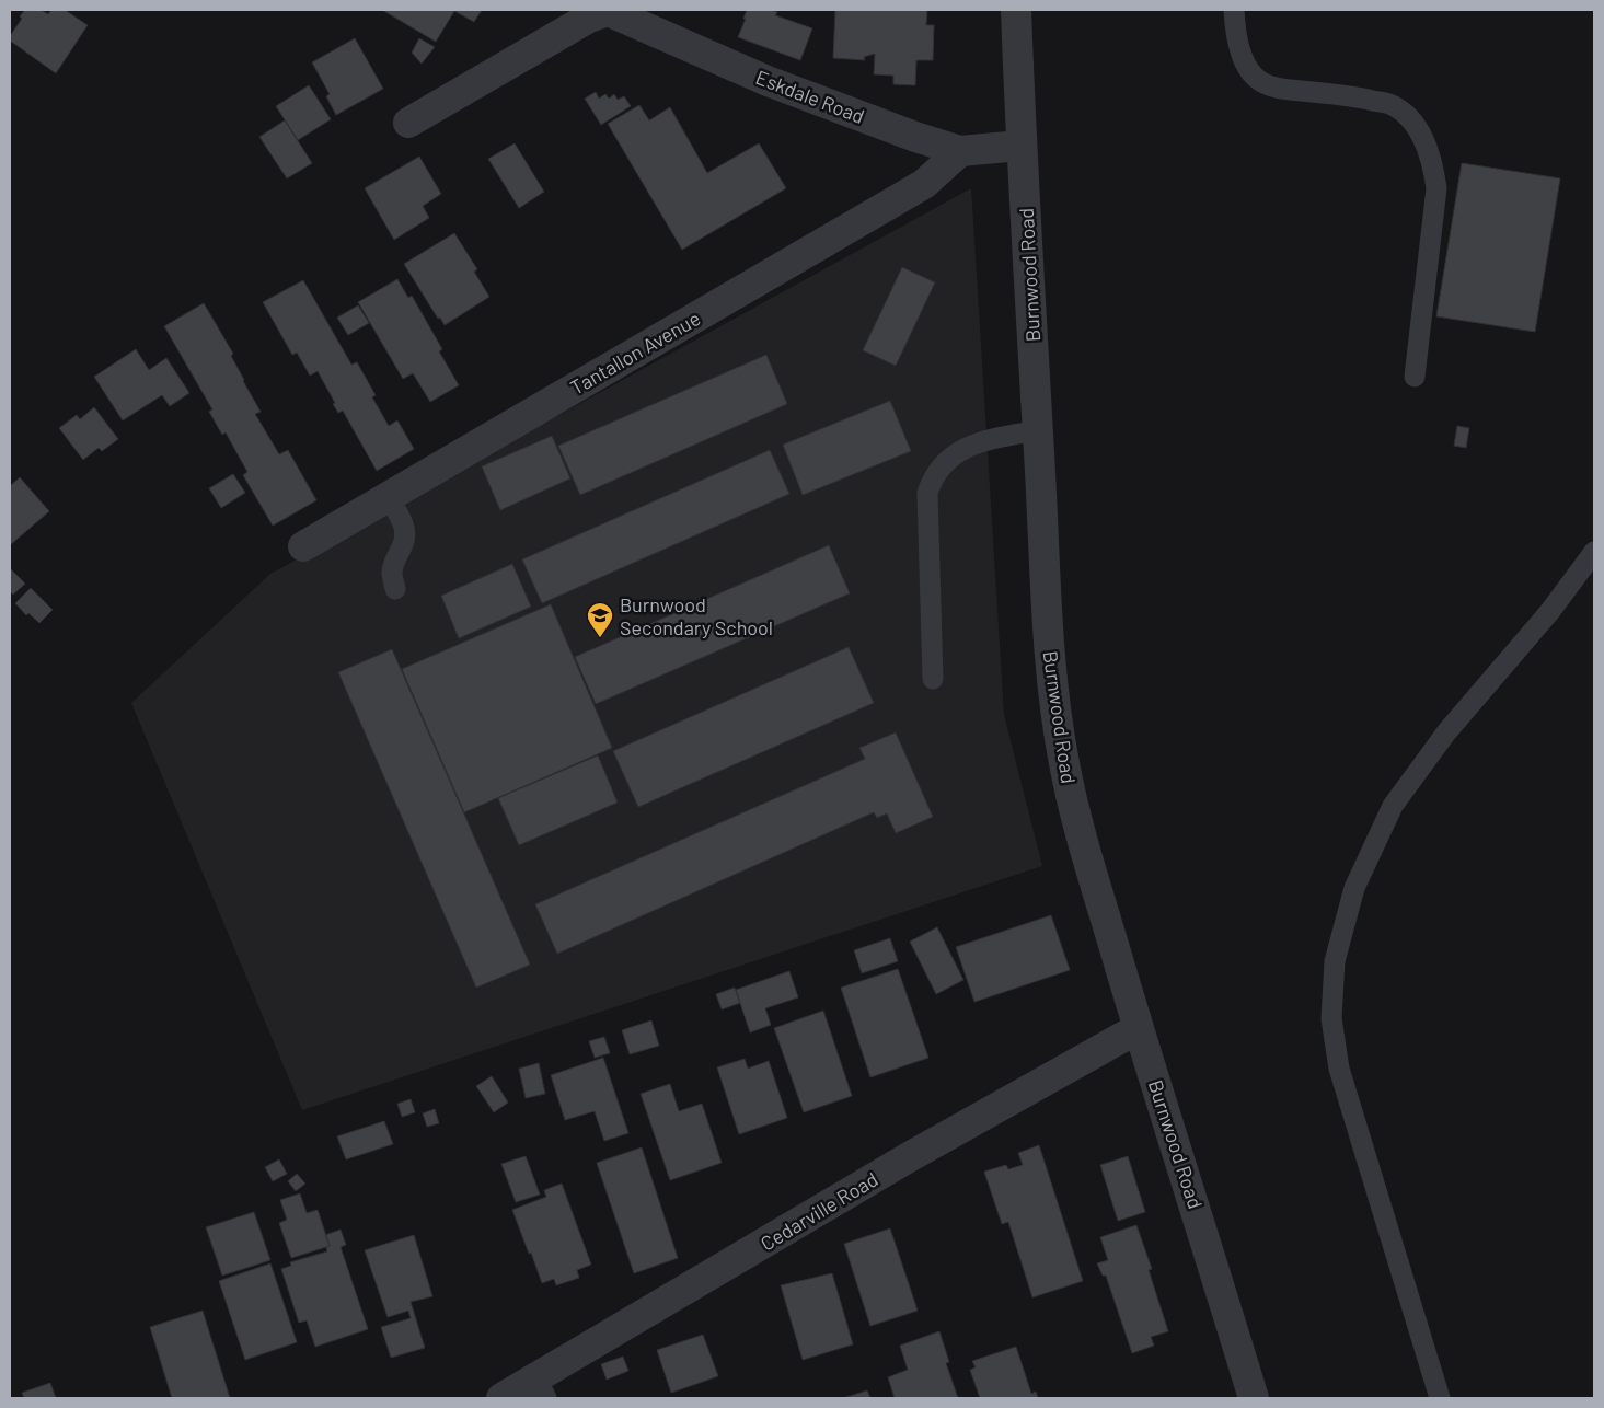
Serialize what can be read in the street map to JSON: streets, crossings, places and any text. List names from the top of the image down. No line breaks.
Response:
{"streets":{"street":["Eskdale Road","Burnwood Road","Tantallon Avenue","Cedarville Road"]},"crossings":[["Eskdale Road","Burnwood Road"],["Eskdale Road","Tantallon Avenue"],["Burnwood Road","Cedarville Road"]],"places":{"school or university":["Burnwood Secondary School"]}}
